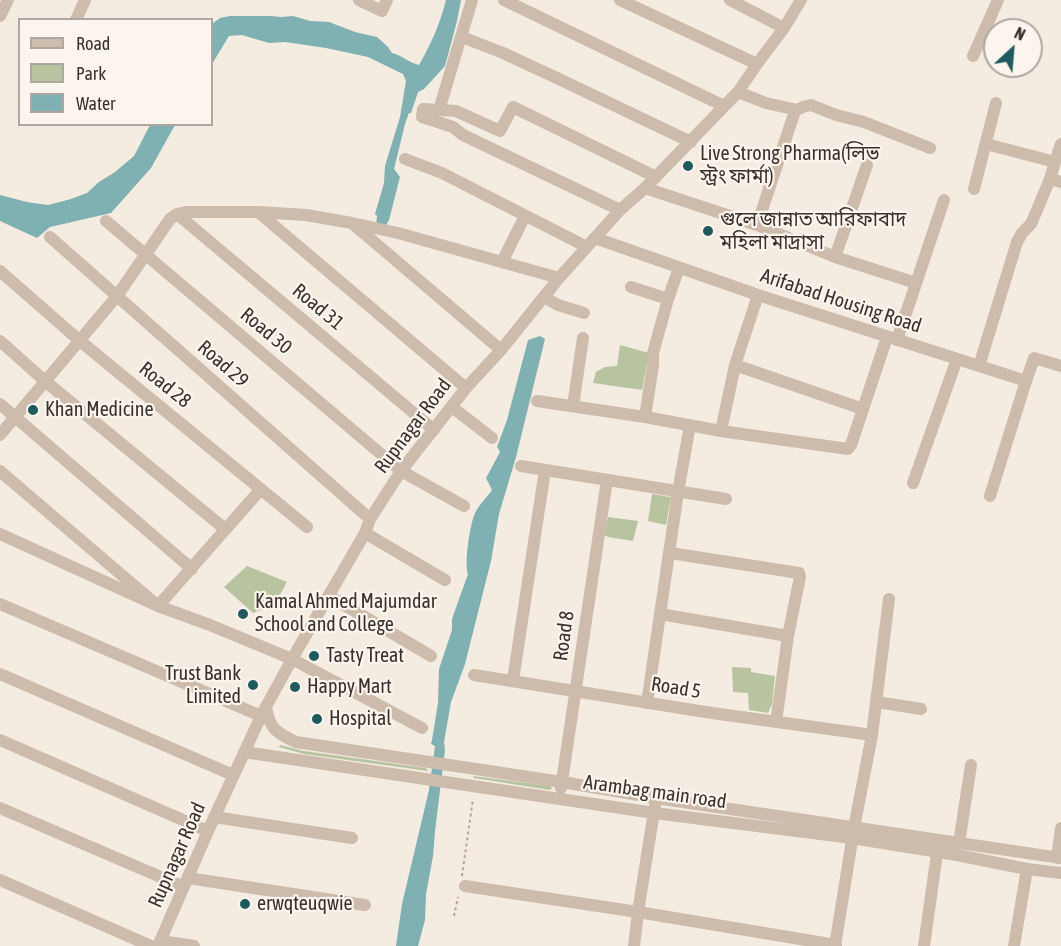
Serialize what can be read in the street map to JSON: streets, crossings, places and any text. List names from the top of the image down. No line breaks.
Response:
{"streets":{"street":["Arifabad Housing Road","Road 31","Road 30","Road 29","Road 28","Rupnagar Road","Road 8","Road 5","Arambag main road"]},"crossings":[["Arifabad Housing Road","Rupnagar Road"],["Road 31","Rupnagar Road"],["Road 30","Rupnagar Road"],["Road 29","Rupnagar Road"],["Rupnagar Road","Arambag main road"],["Road 8","Road 5"],["Road 8","Arambag main road"]],"places":["Live Strong Pharma(লিভ স্ট্রং ফার্মা)","গুলে জান্নাত আরিফাবাদ মহিলা মাদ্রাসা","Khan Medicine","Kamal Ahmed Majumdar School and College","Tasty Treat","Trust Bank Limited","Happy Mart","Hospital","erwqteuqwie"],"legend":["Road","Park","Water"],"north":"top right"}
